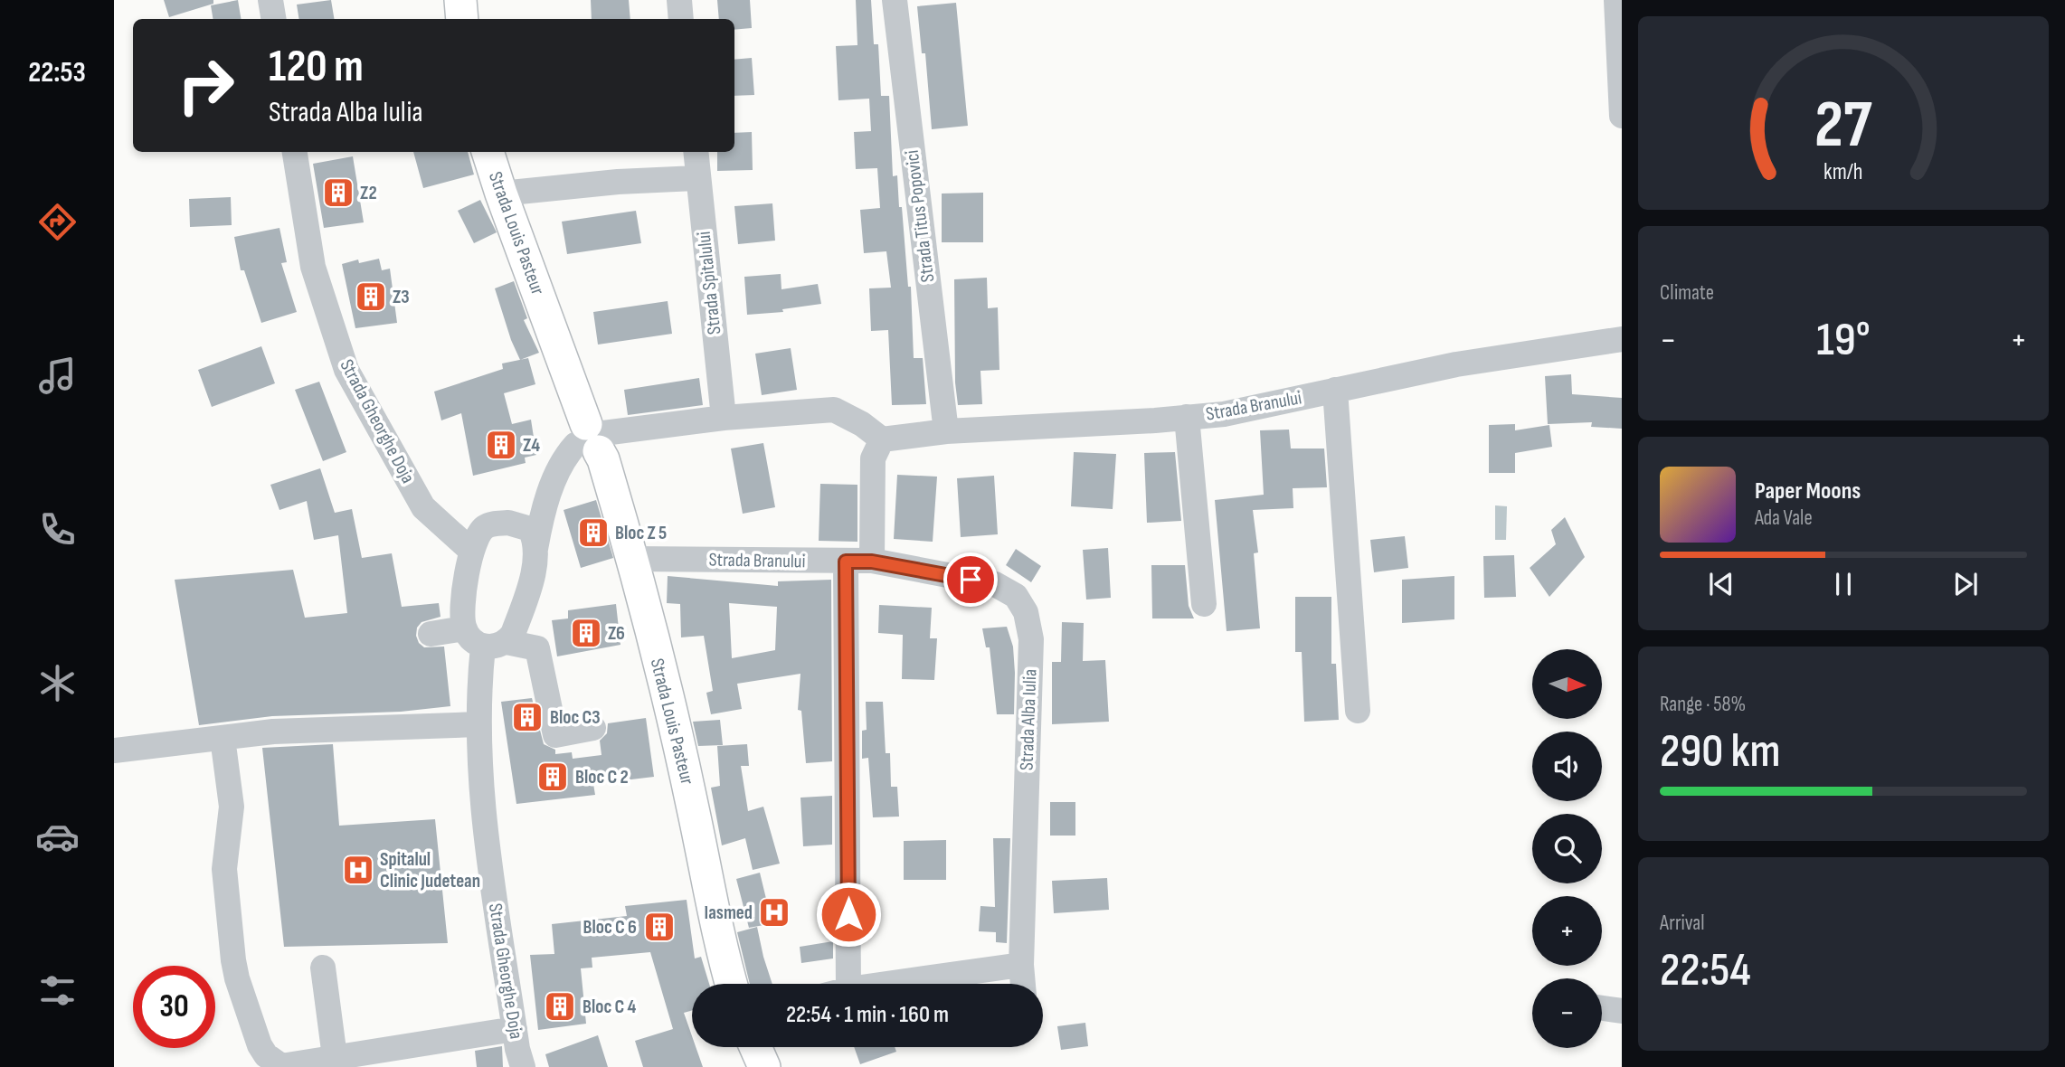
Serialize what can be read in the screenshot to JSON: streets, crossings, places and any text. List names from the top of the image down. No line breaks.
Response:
{"streets":{"main road":["Strada Louis Pasteur"],"street":["Strada Titus Popovici","Strada Spitalului","Strada Branului","Strada Gheorghe Doja","Strada Alba Iulia"]},"crossings":[["Strada Titus Popovici","Strada Branului"],["Strada Louis Pasteur","Strada Branului"],["Strada Louis Pasteur","Strada Gheorghe Doja"],["Strada Branului","Strada Alba Iulia"]],"places":{"building":["Z2","Z3","Z4","Bloc Z 5","Z6","Bloc C3","Bloc C 2","Bloc C 6","Bloc C 4"],"hospital":["Spitalul Clinic Judetean","Iasmed"]},"north":"right","page":{"tabs":"22:53","turn":["120 m","Strada Alba Iulia"],"tile":["Climate",["Range · 58%","290 km"],["Arrival","22:54"]],"heat":["−","19°","+"],"song":["Paper Moons","Ada Vale"],"map_buttons":["+","−"],"limit":"30","trip":"22:54 · 1 min · 160 m","gauge":["27","km/h"]}}
